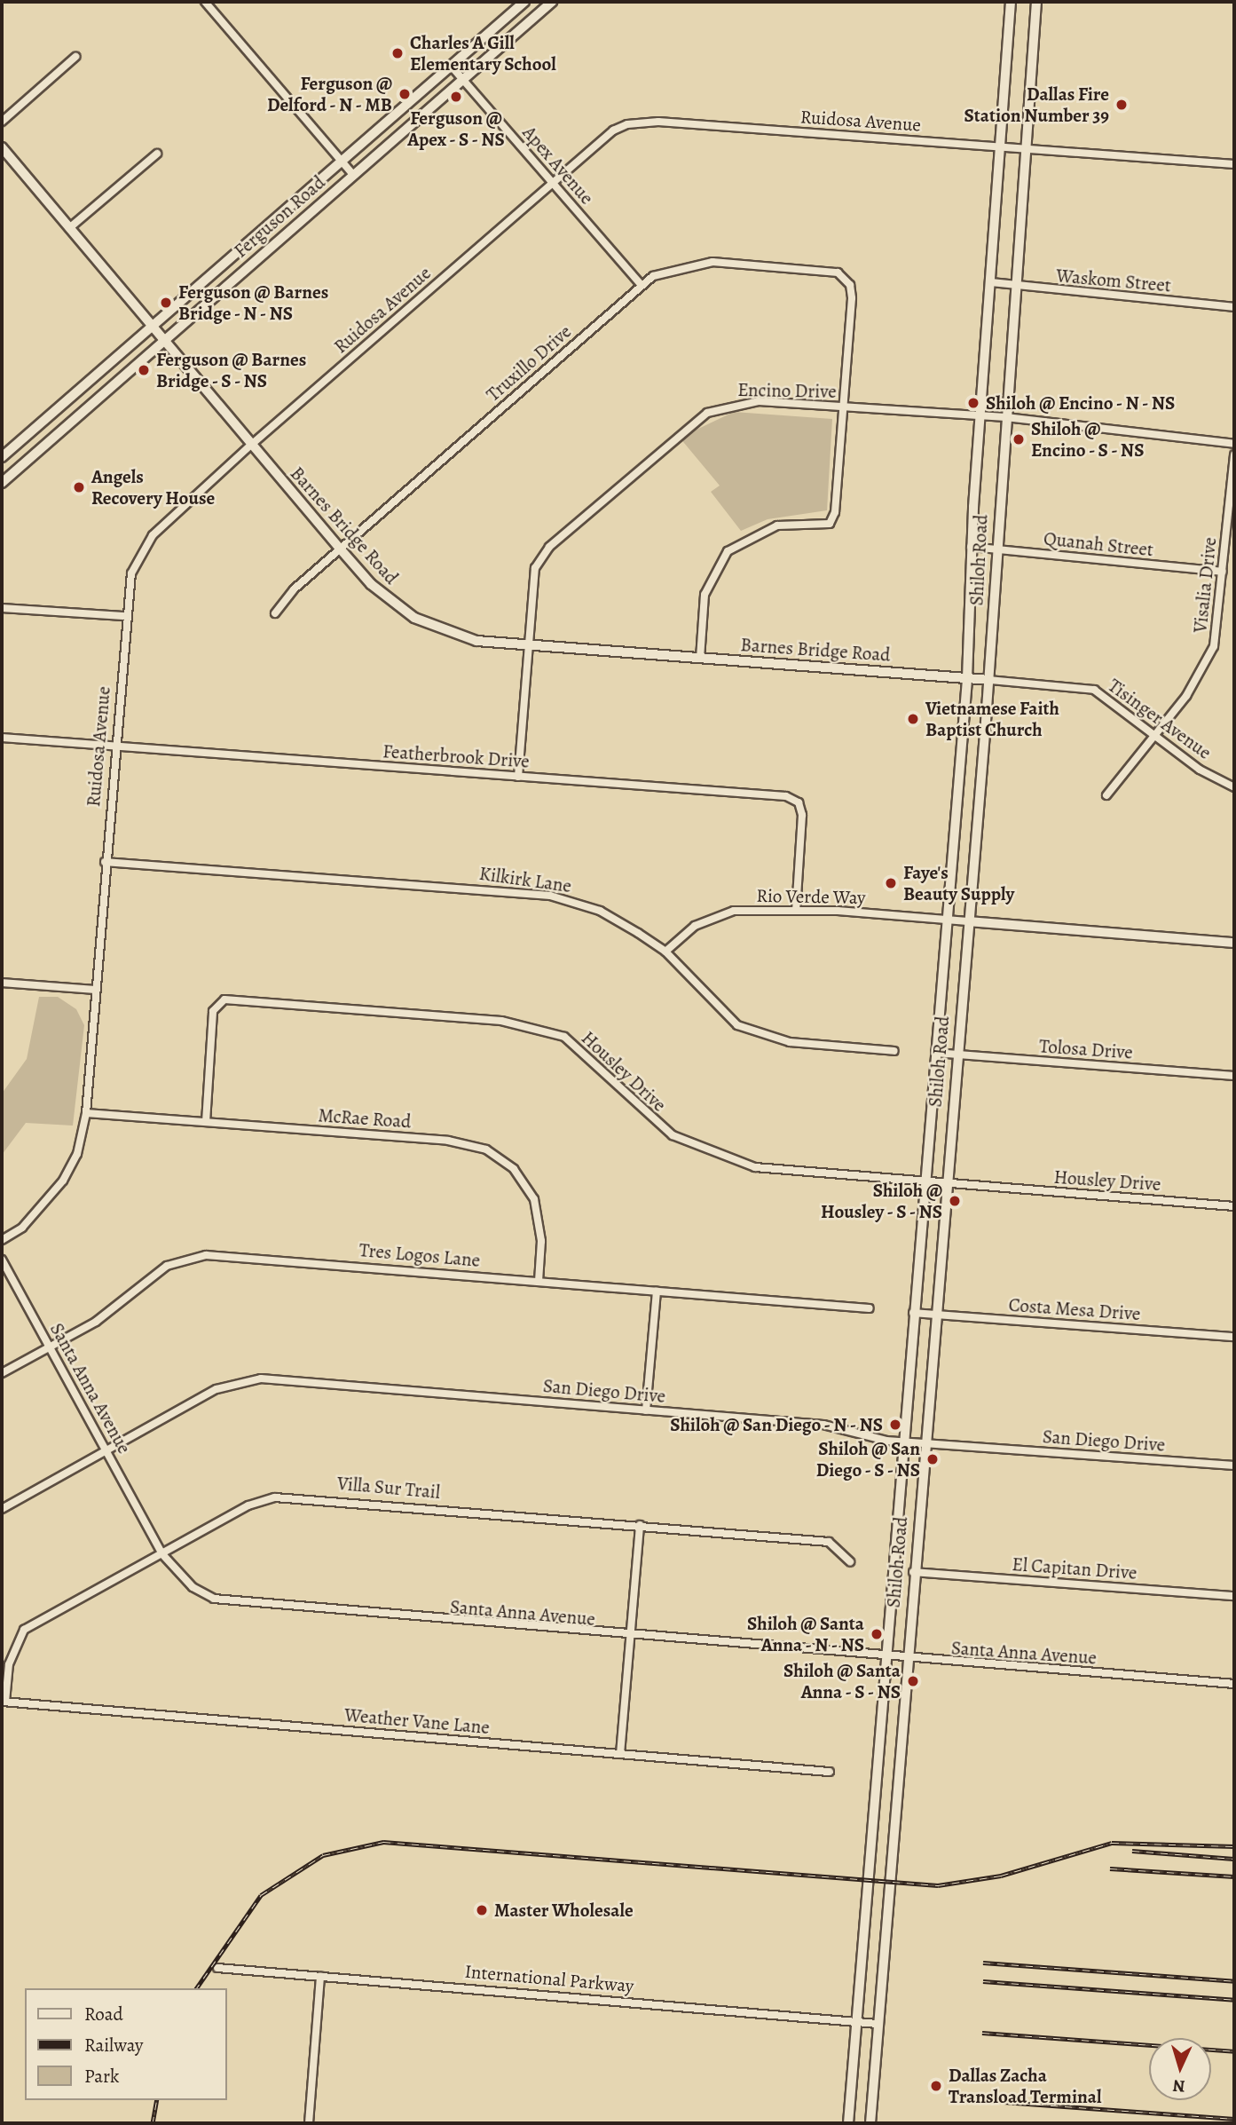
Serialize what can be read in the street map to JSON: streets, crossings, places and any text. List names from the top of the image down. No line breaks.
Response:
{"streets":{"main road":["Ferguson Road","Barnes Bridge Road","Shiloh Road"],"street":["Ruidosa Avenue","Apex Avenue","Waskom Street","Truxillo Drive","Encino Drive","Quanah Street","Visalia Drive","Tisinger Avenue","Featherbrook Drive","Kilkirk Lane","Rio Verde Way","Tolosa Drive","Housley Drive","McRae Road","Tres Logos Lane","Costa Mesa Drive","Santa Anna Avenue","San Diego Drive","Villa Sur Trail","El Capitan Drive","Weather Vane Lane","International Parkway"]},"crossings":[["Ruidosa Avenue","Apex Avenue"],["Ruidosa Avenue","Barnes Bridge Road"],["Ruidosa Avenue","Shiloh Road"],["Ruidosa Avenue","Featherbrook Drive"],["Ruidosa Avenue","Kilkirk Lane"],["Ruidosa Avenue","McRae Road"],["Apex Avenue","Ferguson Road"],["Apex Avenue","Truxillo Drive"],["Ferguson Road","Barnes Bridge Road"],["Waskom Street","Shiloh Road"],["Truxillo Drive","Encino Drive"],["Truxillo Drive","Barnes Bridge Road"],["Encino Drive","Barnes Bridge Road"],["Encino Drive","Shiloh Road"],["Encino Drive","Featherbrook Drive"],["Barnes Bridge Road","Shiloh Road"],["Barnes Bridge Road","Tisinger Avenue"],["Quanah Street","Shiloh Road"],["Quanah Street","Visalia Drive"],["Shiloh Road","Tisinger Avenue"],["Shiloh Road","Rio Verde Way"],["Shiloh Road","Tolosa Drive"],["Shiloh Road","Housley Drive"],["Shiloh Road","Costa Mesa Drive"],["Shiloh Road","Santa Anna Avenue"],["Shiloh Road","San Diego Drive"],["Shiloh Road","El Capitan Drive"],["Shiloh Road","International Parkway"],["Visalia Drive","Tisinger Avenue"],["Featherbrook Drive","Rio Verde Way"],["Kilkirk Lane","Rio Verde Way"],["Housley Drive","McRae Road"],["McRae Road","Tres Logos Lane"],["Tres Logos Lane","Santa Anna Avenue"],["Santa Anna Avenue","San Diego Drive"],["Santa Anna Avenue","Villa Sur Trail"],["Villa Sur Trail","Weather Vane Lane"]],"places":["Charles A Gill Elementary School","Ferguson @ Delford - N - MB","Ferguson @ Apex - S - NS","Dallas Fire Station Number 39","Ferguson @ Barnes Bridge - N - NS","Ferguson @ Barnes Bridge - S - NS","Shiloh @ Encino - N - NS","Shiloh @ Encino - S - NS","Angels Recovery House","Vietnamese Faith Baptist Church","Faye's Beauty Supply","Shiloh @ Housley - S - NS","Shiloh @ San Diego - N - NS","Shiloh @ San Diego - S - NS","Shiloh @ Santa Anna - N - NS","Shiloh @ Santa Anna - S - NS","Master Wholesale","Dallas Zacha Transload Terminal"],"legend":["Road","Railway","Park"],"north":"bottom"}
